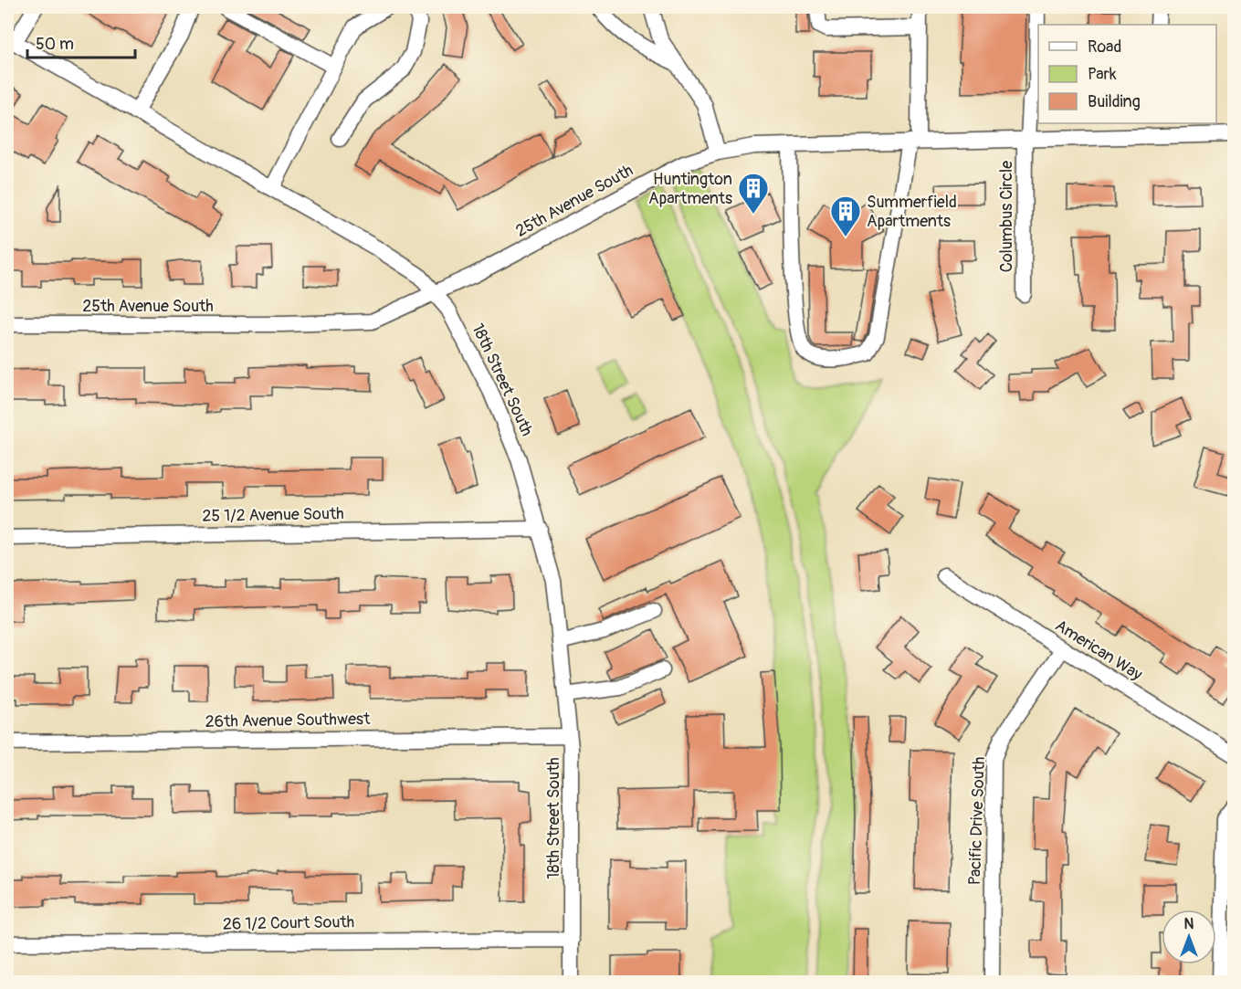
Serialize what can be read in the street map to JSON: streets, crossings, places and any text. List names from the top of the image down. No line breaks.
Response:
{"streets":{"street":["25th Avenue South","Columbus Circle","18th Street South","25 1/2 Avenue South","American Way","26th Avenue Southwest","Pacific Drive South","26 1/2 Court South"]},"crossings":[["25th Avenue South","Columbus Circle"],["25th Avenue South","18th Street South"],["18th Street South","25 1/2 Avenue South"],["18th Street South","26th Avenue Southwest"],["18th Street South","26 1/2 Court South"],["American Way","Pacific Drive South"]],"places":{"building":["Huntington Apartments","Summerfield Apartments"]},"legend":["Road","Park","Building"],"scale_bar":"50 m","north":"top"}
